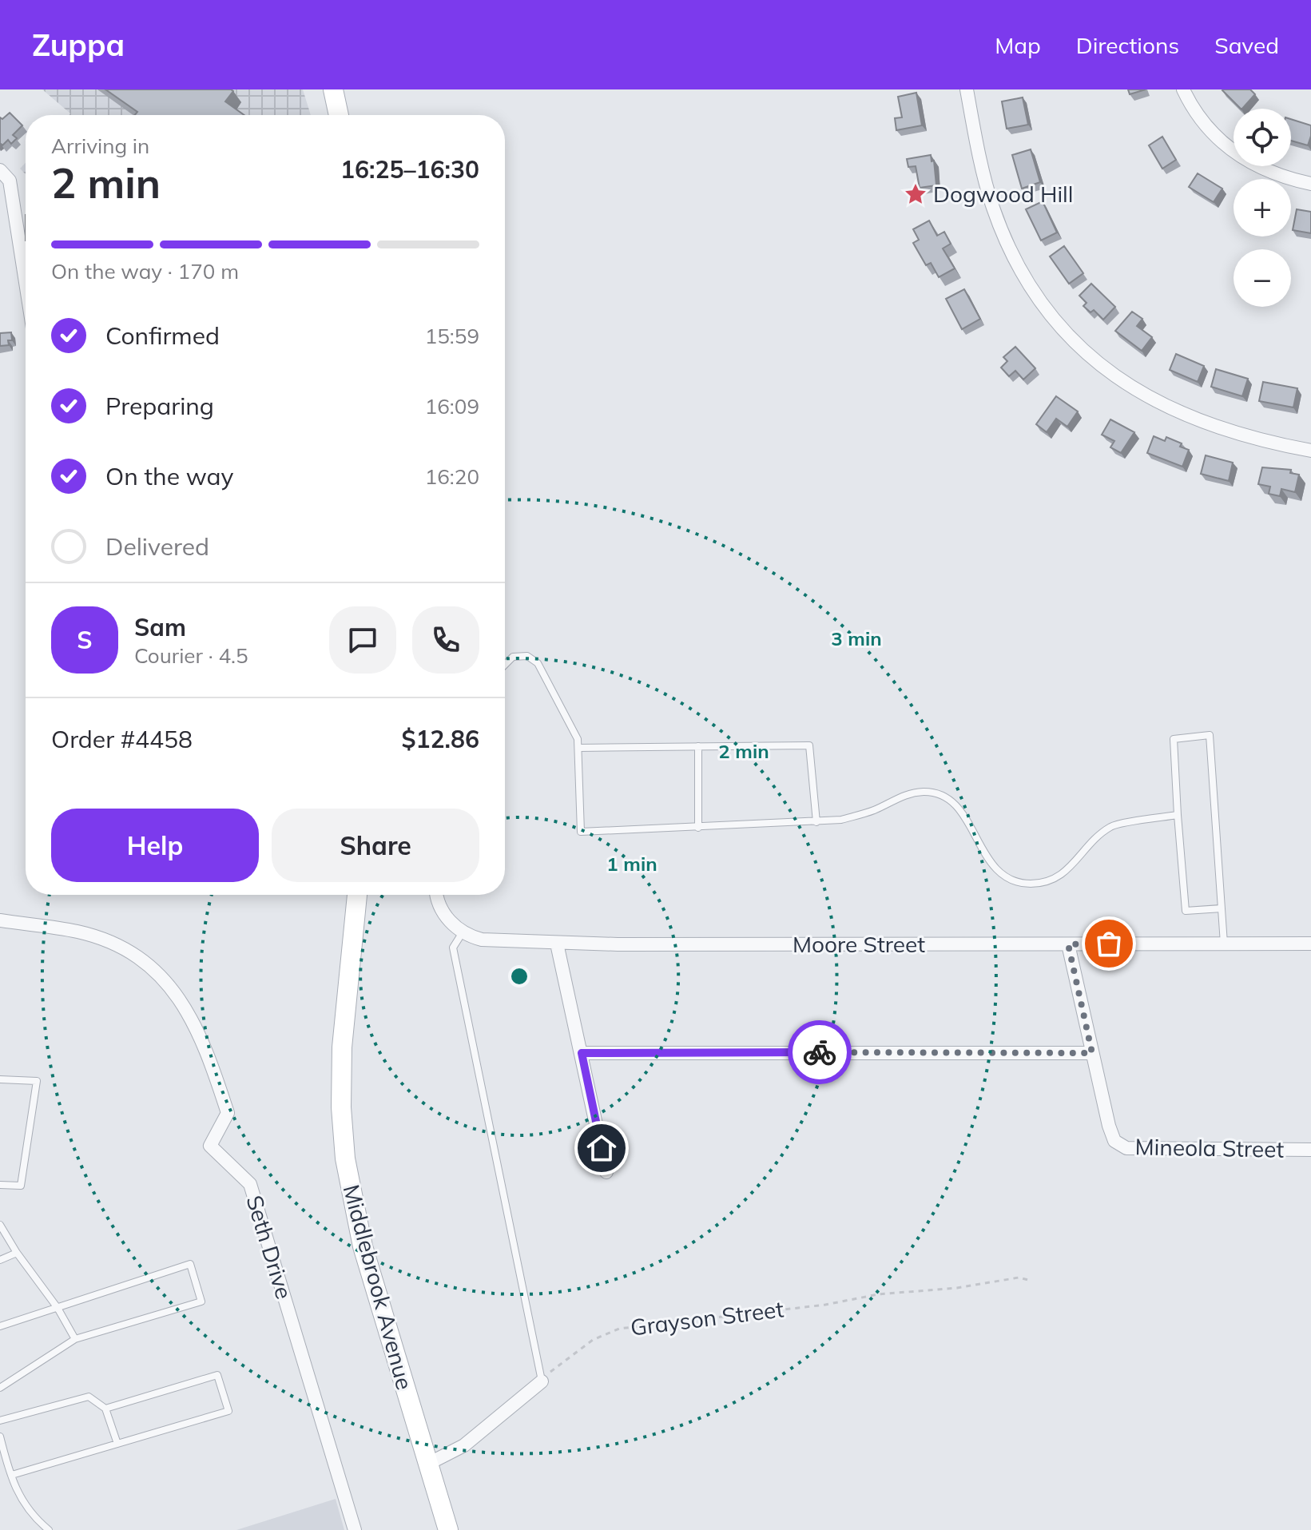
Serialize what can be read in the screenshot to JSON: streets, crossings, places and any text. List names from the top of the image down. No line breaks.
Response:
{"streets":{"main road":["Middlebrook Avenue"],"street":["Moore Street","Mineola Street","Seth Drive"],"path":["Grayson Street"]},"places":{"place":["Dogwood Hill"]},"page":{"header":"Zuppa","nav":["Map","Directions","Saved"],"map_buttons":["+","−"],"heading":["2 min","Arriving in","16:25–16:30"],"panel":["Sam","Courier · 4.5","Order #4458","$12.86"],"bar":"On the way · 170 m","list":[["Confirmed","15:59"],["Preparing","16:09"],["On the way","16:20"],"Delivered"],"round":"S","buttons":["Help","Share"]},"rings":["3 min","2 min","1 min"]}
